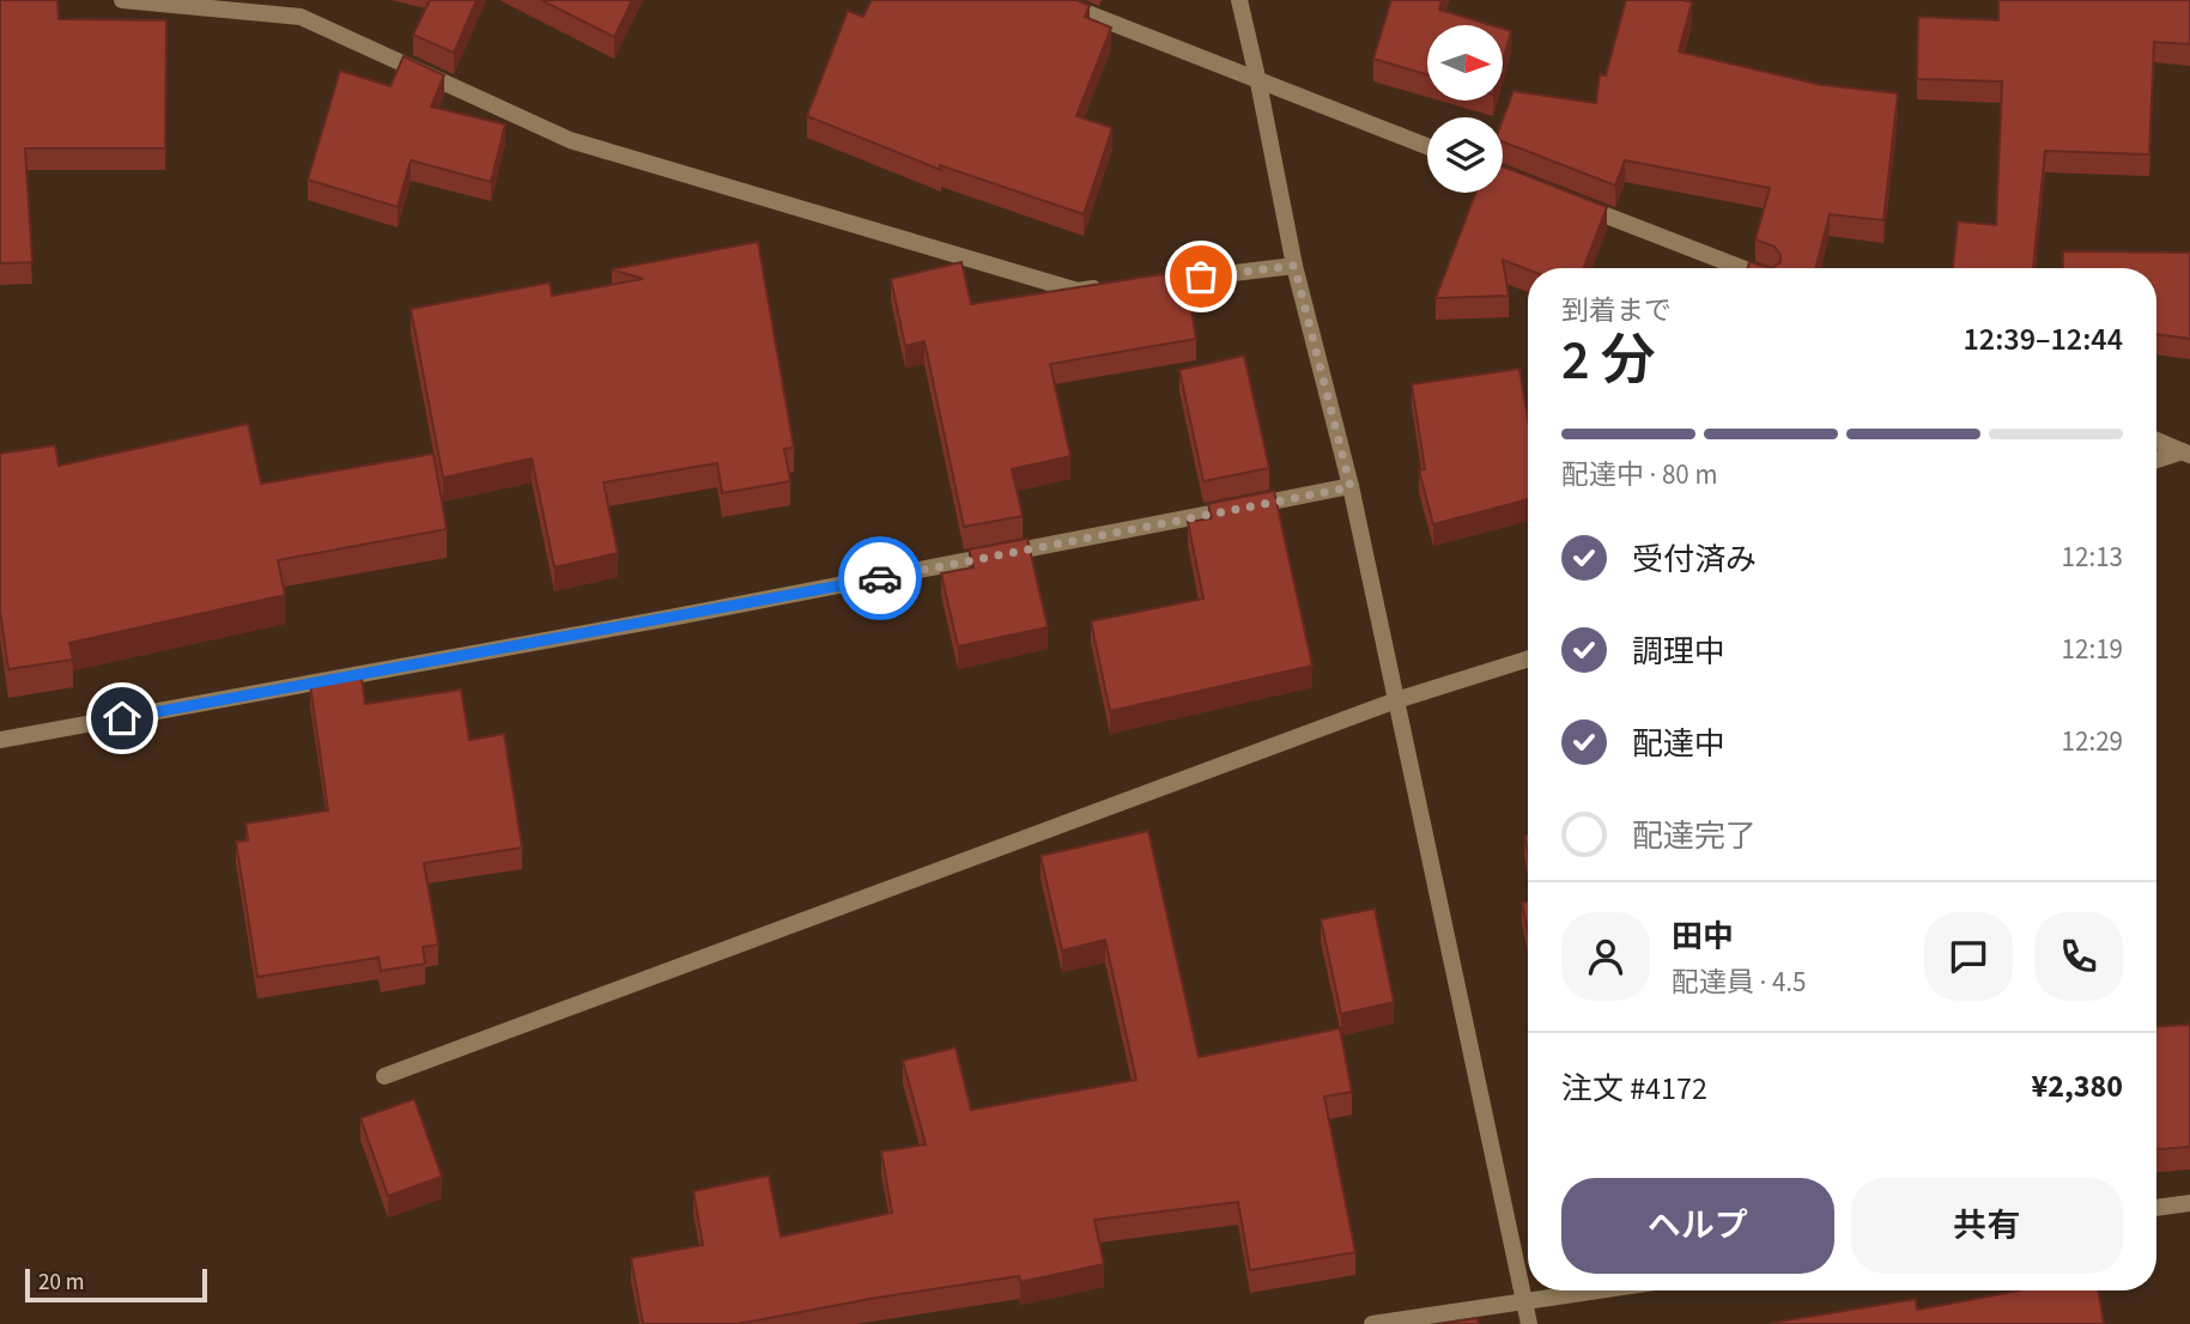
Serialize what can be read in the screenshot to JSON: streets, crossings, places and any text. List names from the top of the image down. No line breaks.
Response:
{"scale_bar":"20 m","north":"right","page":{"heading":["2 分","到着まで","12:39–12:44"],"panel":["田中","配達員 · 4.5","注文 #4172","¥2,380"],"bar":"配達中 · 80 m","list":[["受付済み","12:13"],["調理中","12:19"],["配達中","12:29"],"配達完了"],"buttons":["ヘルプ","共有"],"scale":"20 m"}}
